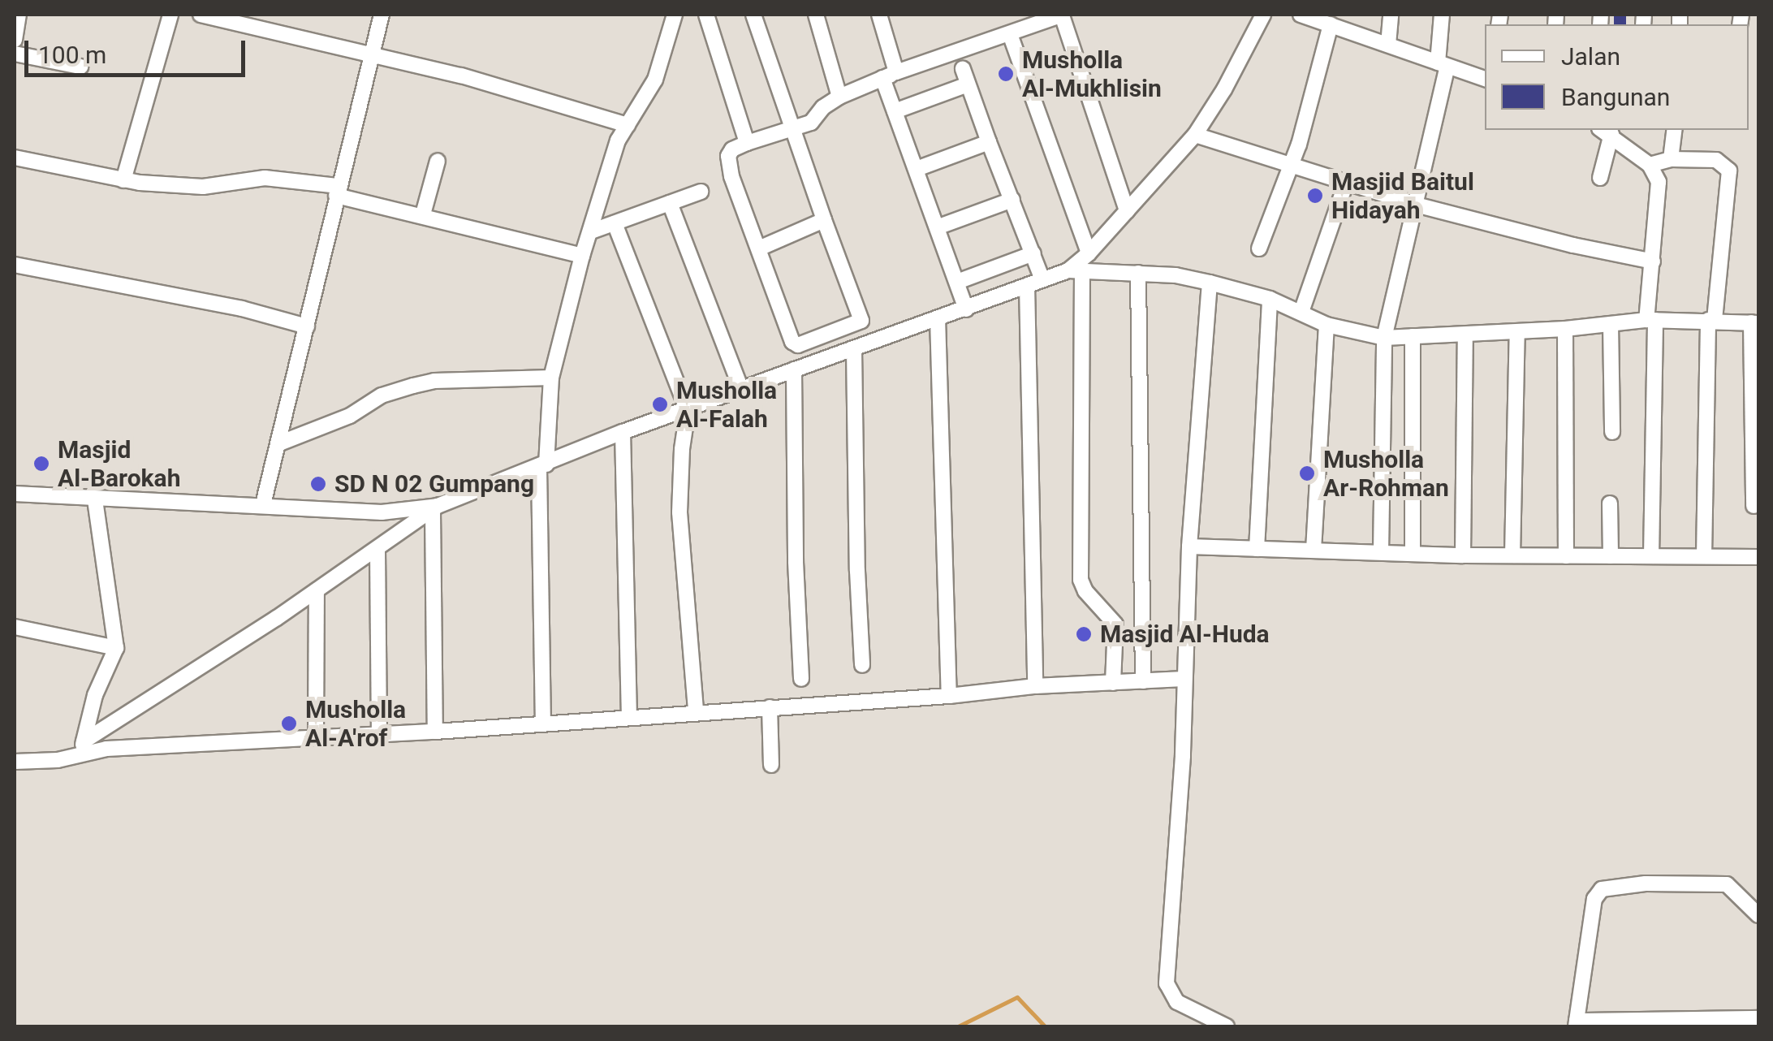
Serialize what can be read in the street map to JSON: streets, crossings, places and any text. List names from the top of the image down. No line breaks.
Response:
{"places":["Musholla Al-Mukhlisin","Masjid Baitul Hidayah","Musholla Al-Falah","Masjid Al-Barokah","Musholla Ar-Rohman","SD N 02 Gumpang","Masjid Al-Huda","Musholla Al-A'rof"],"legend":["Jalan","Bangunan"],"scale_bar":"100 m"}
